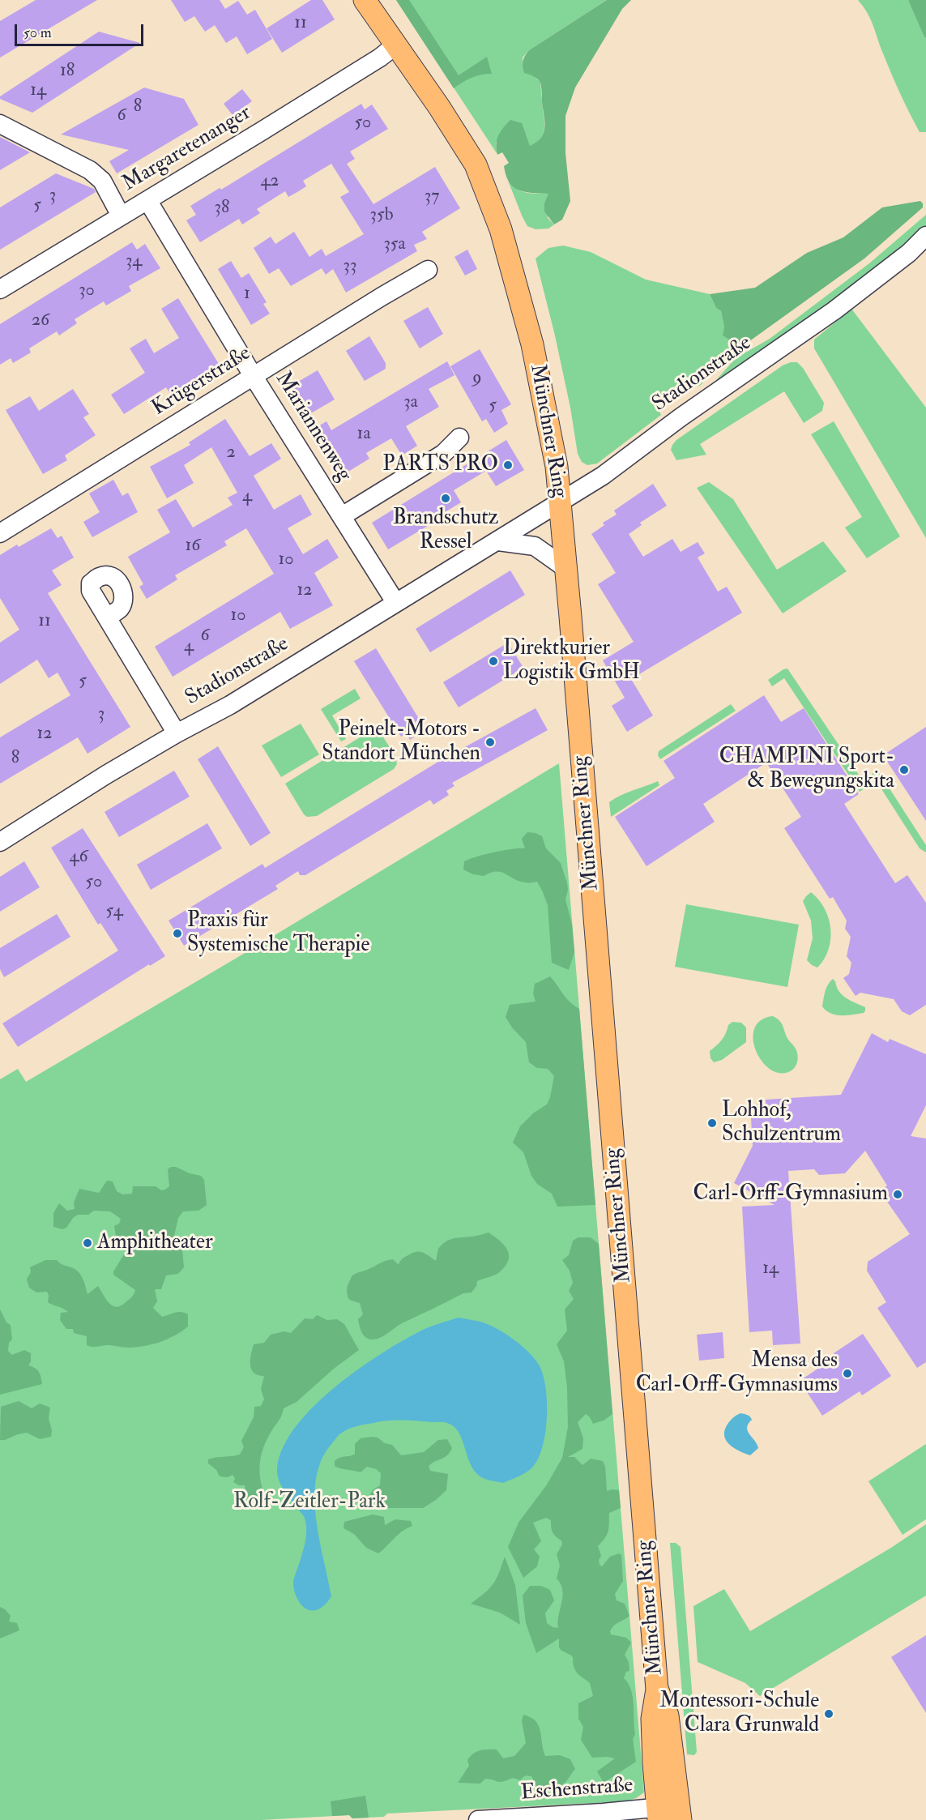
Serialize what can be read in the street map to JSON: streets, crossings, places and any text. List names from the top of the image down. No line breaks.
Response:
{"streets":{"main road":["Münchner Ring"],"street":["Margaretenanger","Stadionstraße","Krügerstraße","Mariannenweg","Eschenstraße"]},"crossings":[["Margaretenanger","Mariannenweg"],["Margaretenanger","Münchner Ring"],["Stadionstraße","Mariannenweg"],["Stadionstraße","Münchner Ring"],["Krügerstraße","Mariannenweg"],["Münchner Ring","Eschenstraße"]],"parks":["Rolf-Zeitler-Park"],"places":["PARTS PRO","Brandschutz Ressel","Direktkurier Logistik GmbH","Peinelt-Motors - Standort München","CHAMPINI Sport- & Bewegungskita","Praxis für Systemische Therapie","Lohhof, Schulzentrum","Carl-Orff-Gymnasium","Amphitheater","Mensa des Carl-Orff-Gymnasiums","Montessori-Schule Clara Grunwald"],"house_numbers":["11","18","14","8","6","50","42","3","37","5","38","35b","35a","34","33","30","1","26","9","3a","5","1a","2","4","16","10","12","10","11","6","4","5","3","12","8","46","50","54","14"],"scale_bar":"50 m"}
